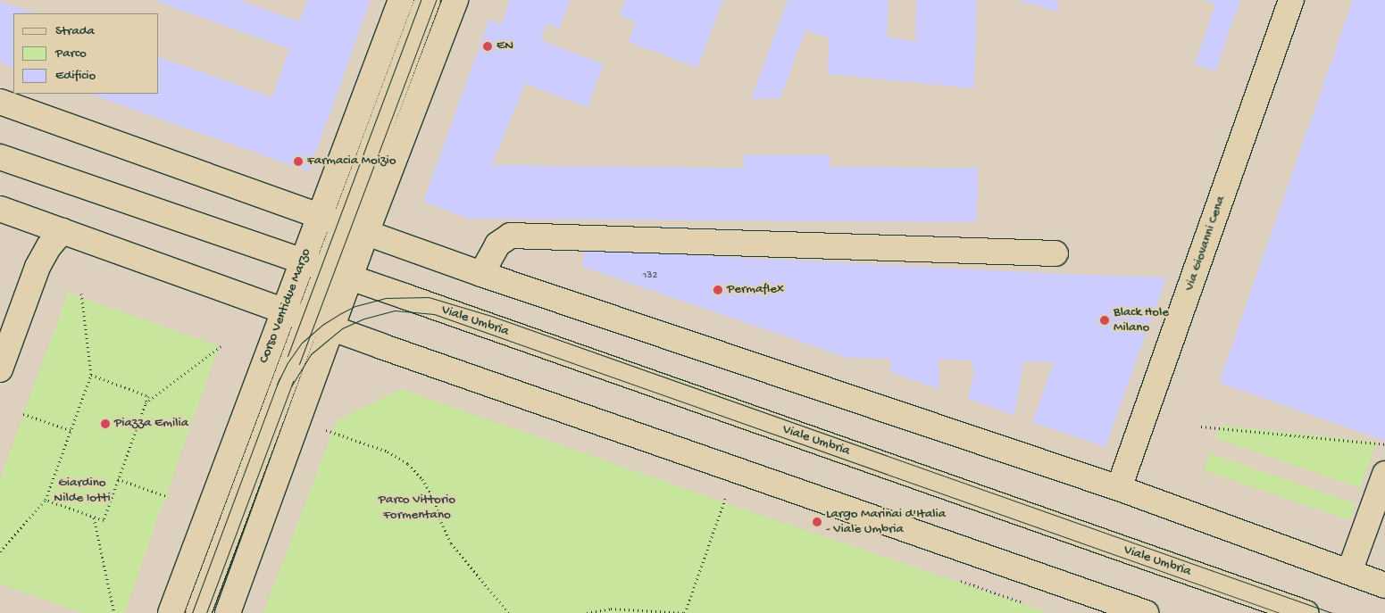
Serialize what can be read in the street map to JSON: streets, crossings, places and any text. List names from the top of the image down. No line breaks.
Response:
{"streets":{"main road":["Via Giovanni Cena","Corso Ventidue Marzo","Viale Umbria"]},"crossings":[["Corso Ventidue Marzo","Viale Umbria"]],"parks":["Giardino Nilde Iotti","Parco Vittorio Formentano"],"places":["EN","Farmacia Moizio","Permaflex","Black Hole Milano","Piazza Emilia","Largo Marinai d'Italia - Viale Umbria"],"house_numbers":["132"],"legend":["Strada","Parco","Edificio"]}
